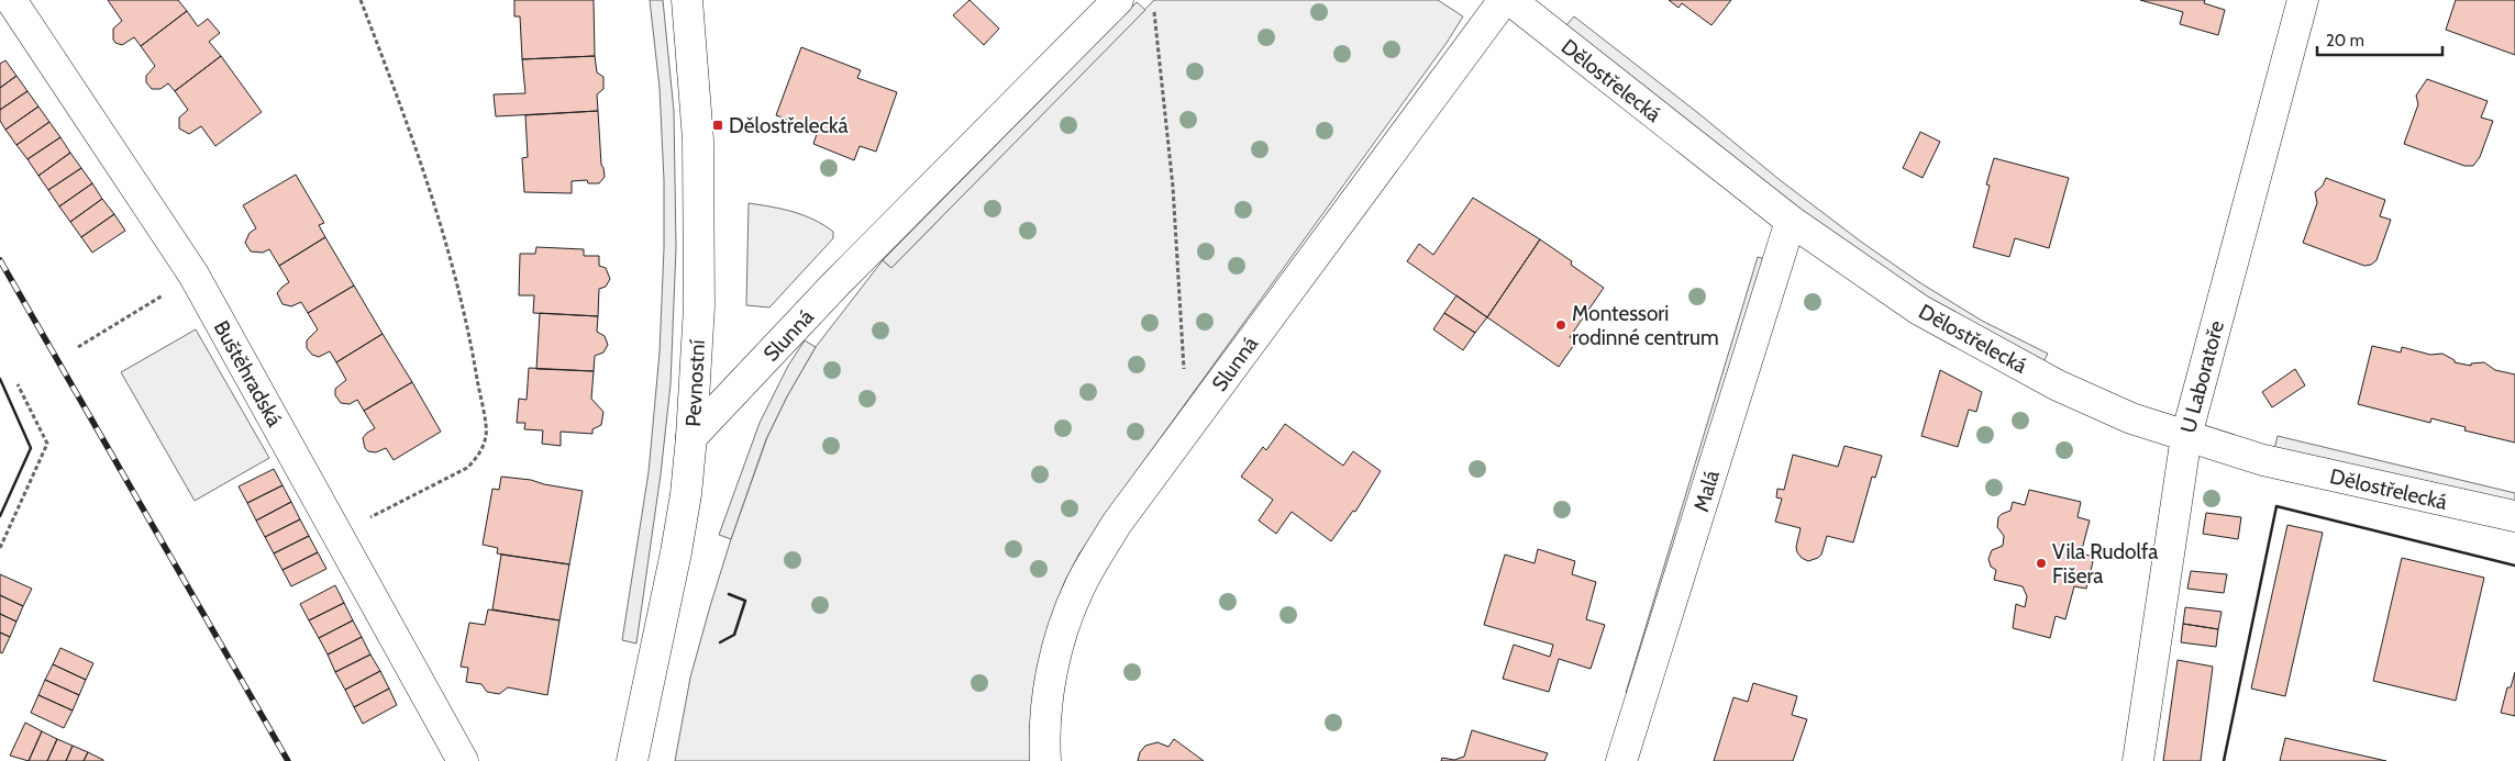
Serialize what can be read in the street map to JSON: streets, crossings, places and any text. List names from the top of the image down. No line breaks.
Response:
{"streets":{"street":["Dělostřelecká","Slunná","Buštěhradská","U Laboratoře","Pevnostní","Malá"]},"crossings":[["Dělostřelecká","U Laboratoře"],["Dělostřelecká","Malá"],["Slunná","Pevnostní"]],"places":{"transit":["Dělostřelecká"],"other":["Montessori rodinné centrum","Vila Rudolfa Fišera"]},"scale_bar":"20 m"}
